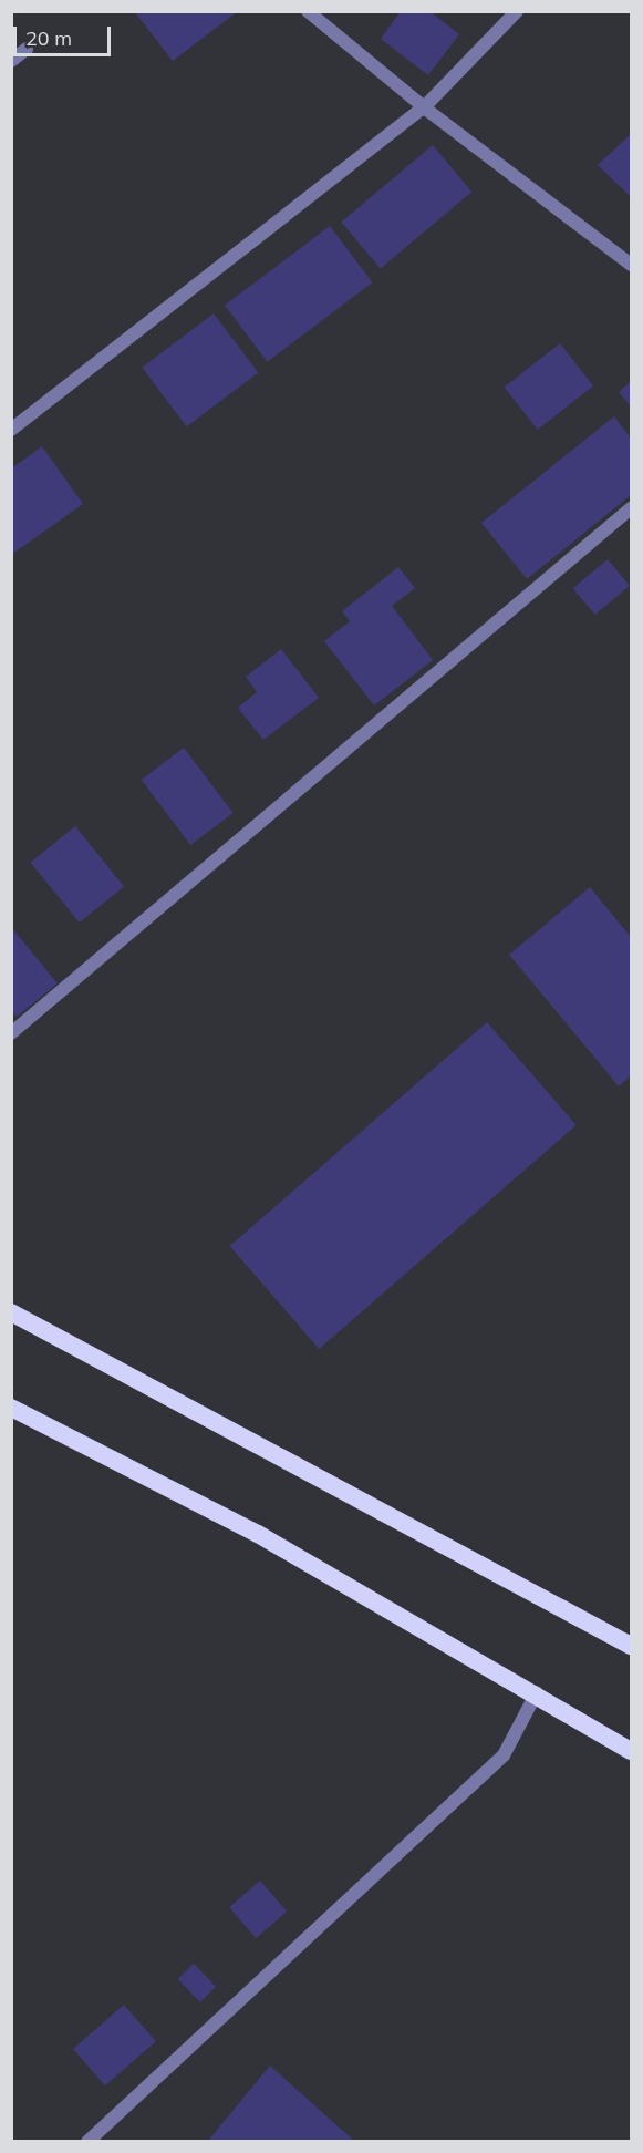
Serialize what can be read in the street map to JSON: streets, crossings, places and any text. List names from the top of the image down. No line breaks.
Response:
{"scale_bar":"20 m"}
